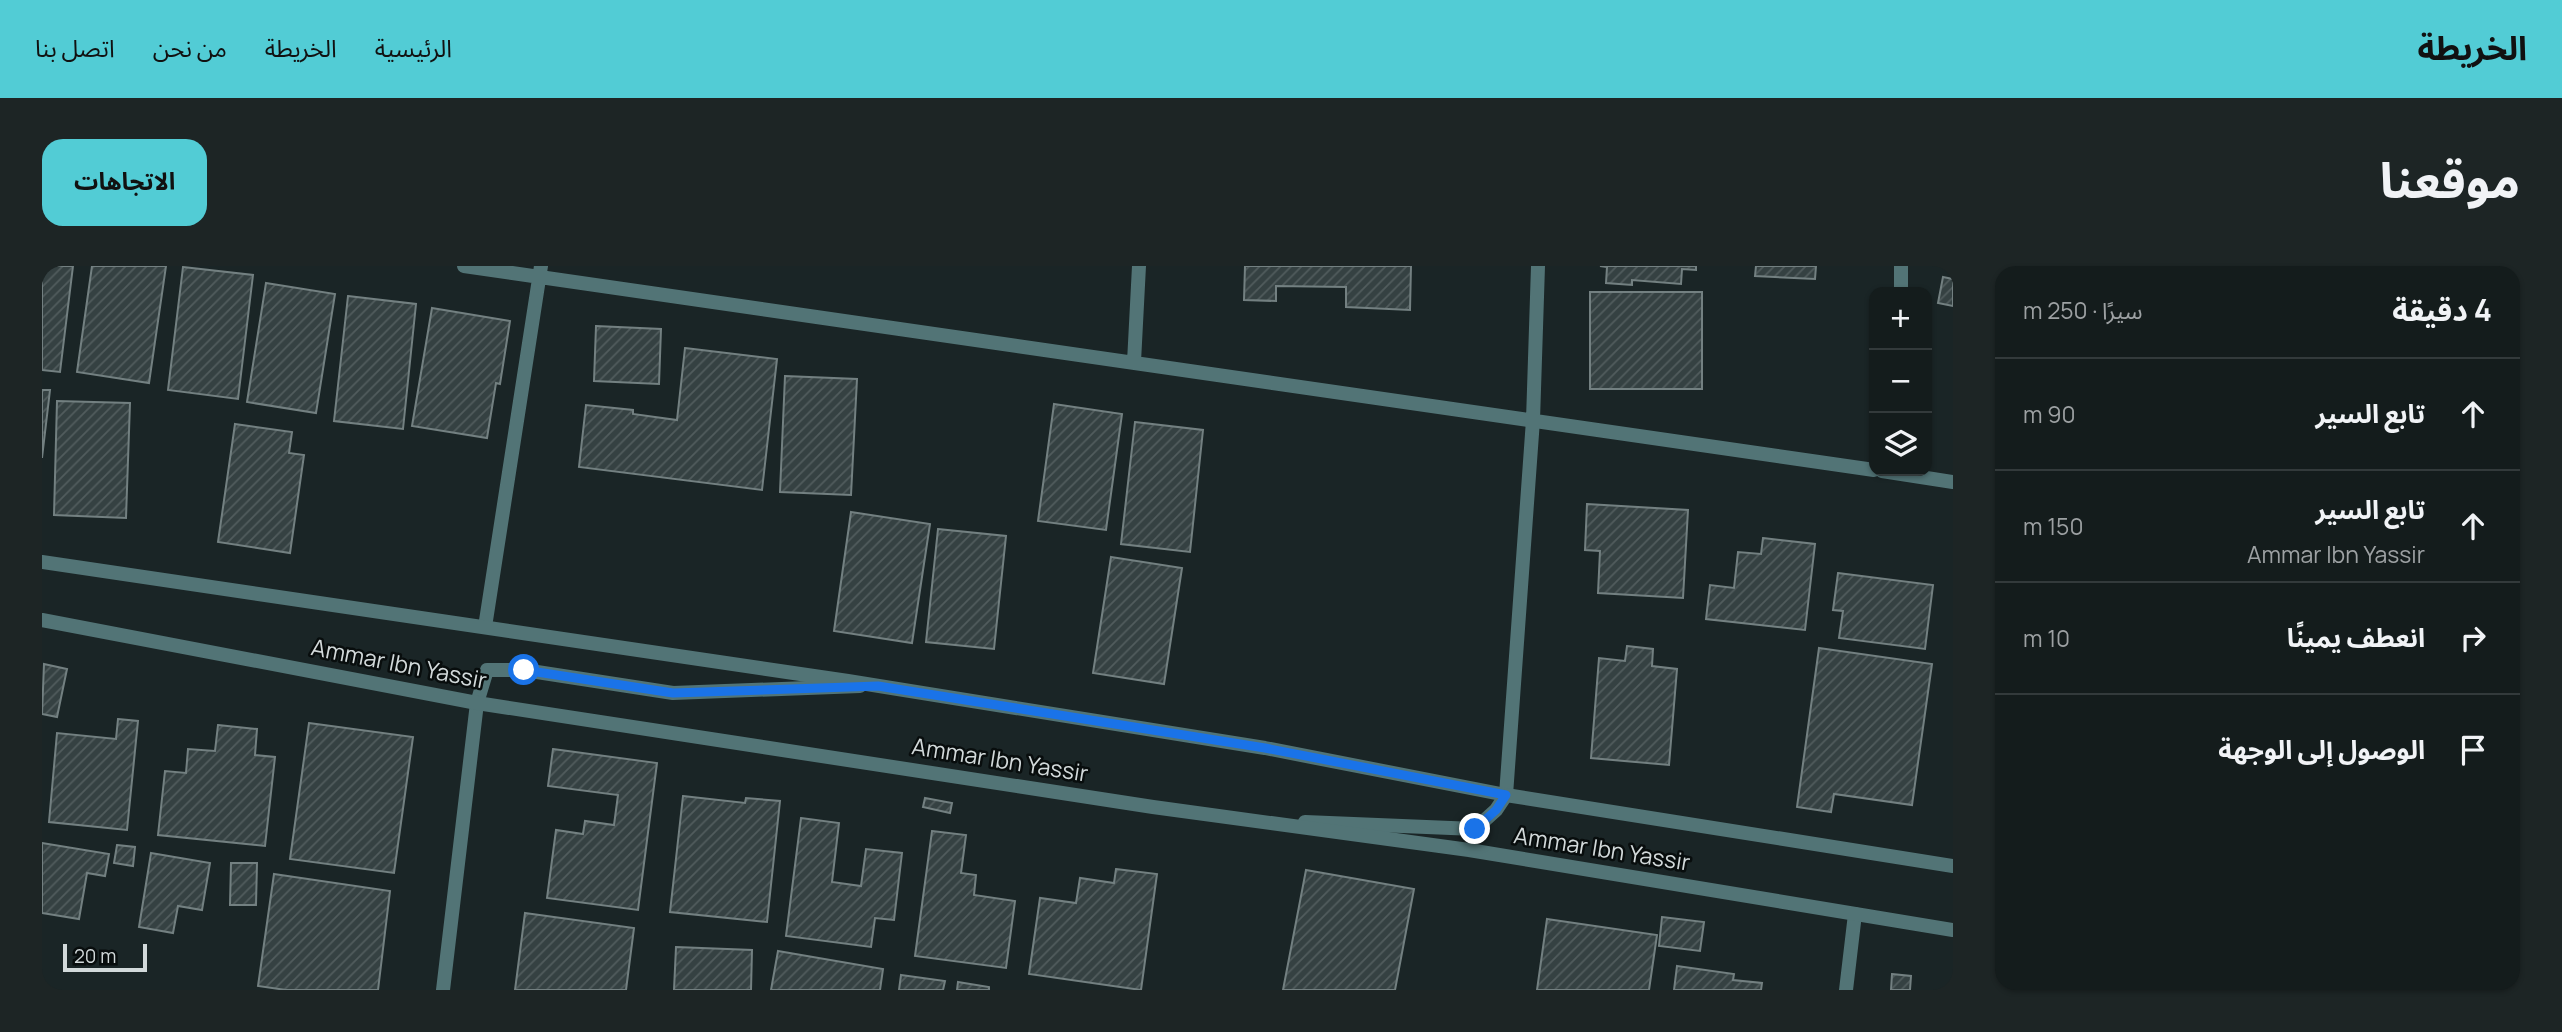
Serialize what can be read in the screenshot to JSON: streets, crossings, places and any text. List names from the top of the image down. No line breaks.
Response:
{"streets":{"street":["Ammar Ibn Yassir"]},"scale_bar":"20 m","page":{"header":"الخريطة","nav":["الرئيسية","الخريطة","من نحن","اتصل بنا"],"title":"موقعنا","buttons":"الاتجاهات","heading":["4 دقيقة","سيرًا · 250 m"],"map_buttons":["+","−"],"list":[["تابع السير","90 m"],["تابع السير","Ammar Ibn Yassir","150 m"],["انعطف يمينًا","10 m"],"الوصول إلى الوجهة"],"scale":"20 m"}}
